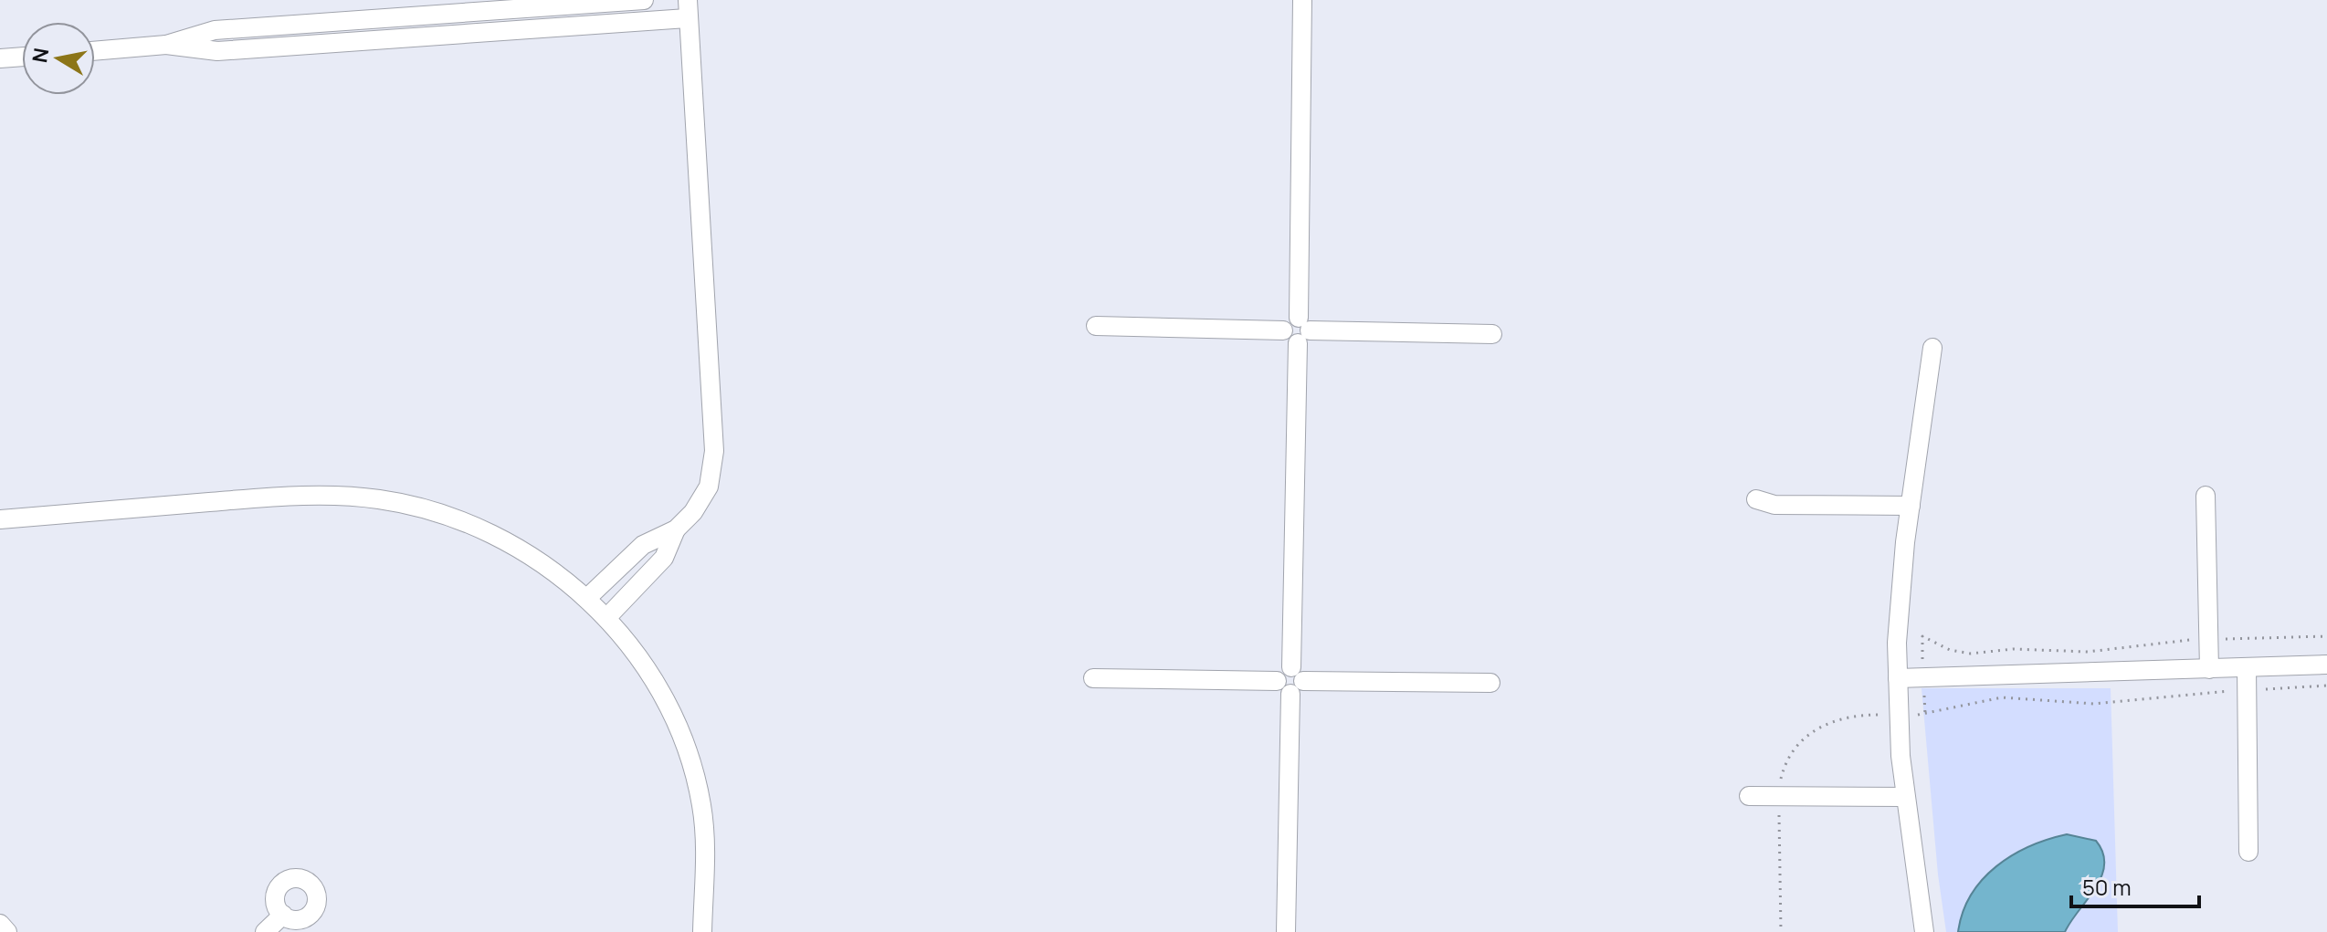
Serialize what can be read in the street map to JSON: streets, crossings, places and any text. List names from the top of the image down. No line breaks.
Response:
{"scale_bar":"50 m","north":"left"}
